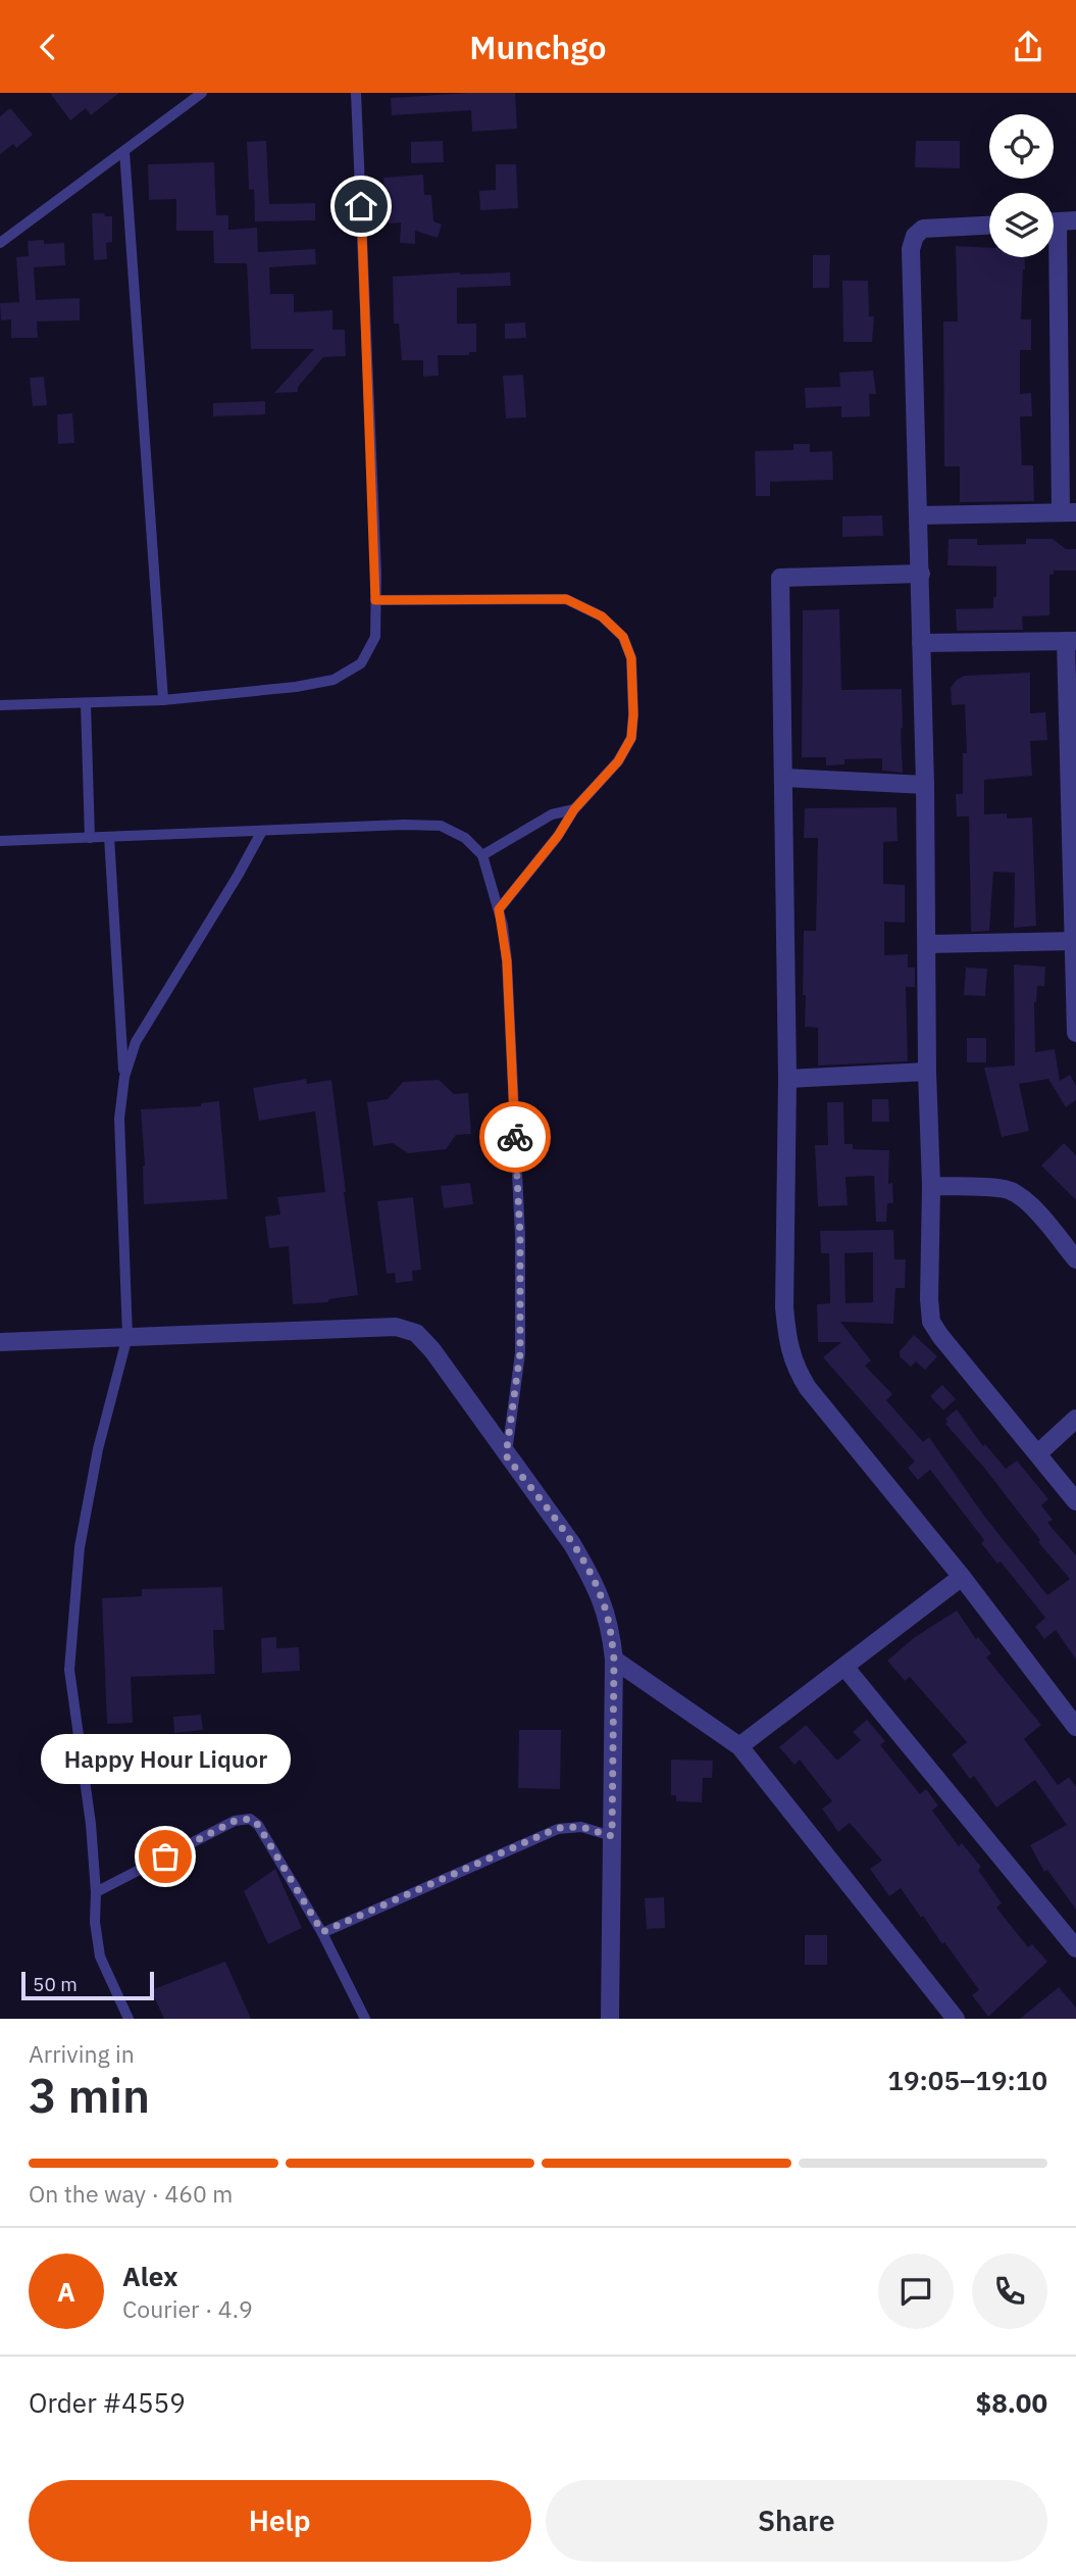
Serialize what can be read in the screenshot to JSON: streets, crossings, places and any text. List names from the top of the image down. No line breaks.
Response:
{"places":["Happy Hour Liquor"],"scale_bar":"50 m","page":{"header":"Munchgo","bubble":"Happy Hour Liquor","scale":"50 m","heading":["3 min","Arriving in","19:05–19:10"],"panel":["Alex","Courier · 4.9","Order #4559","$8.00"],"bar":"On the way · 460 m","round":"A","buttons":["Help","Share"]}}
